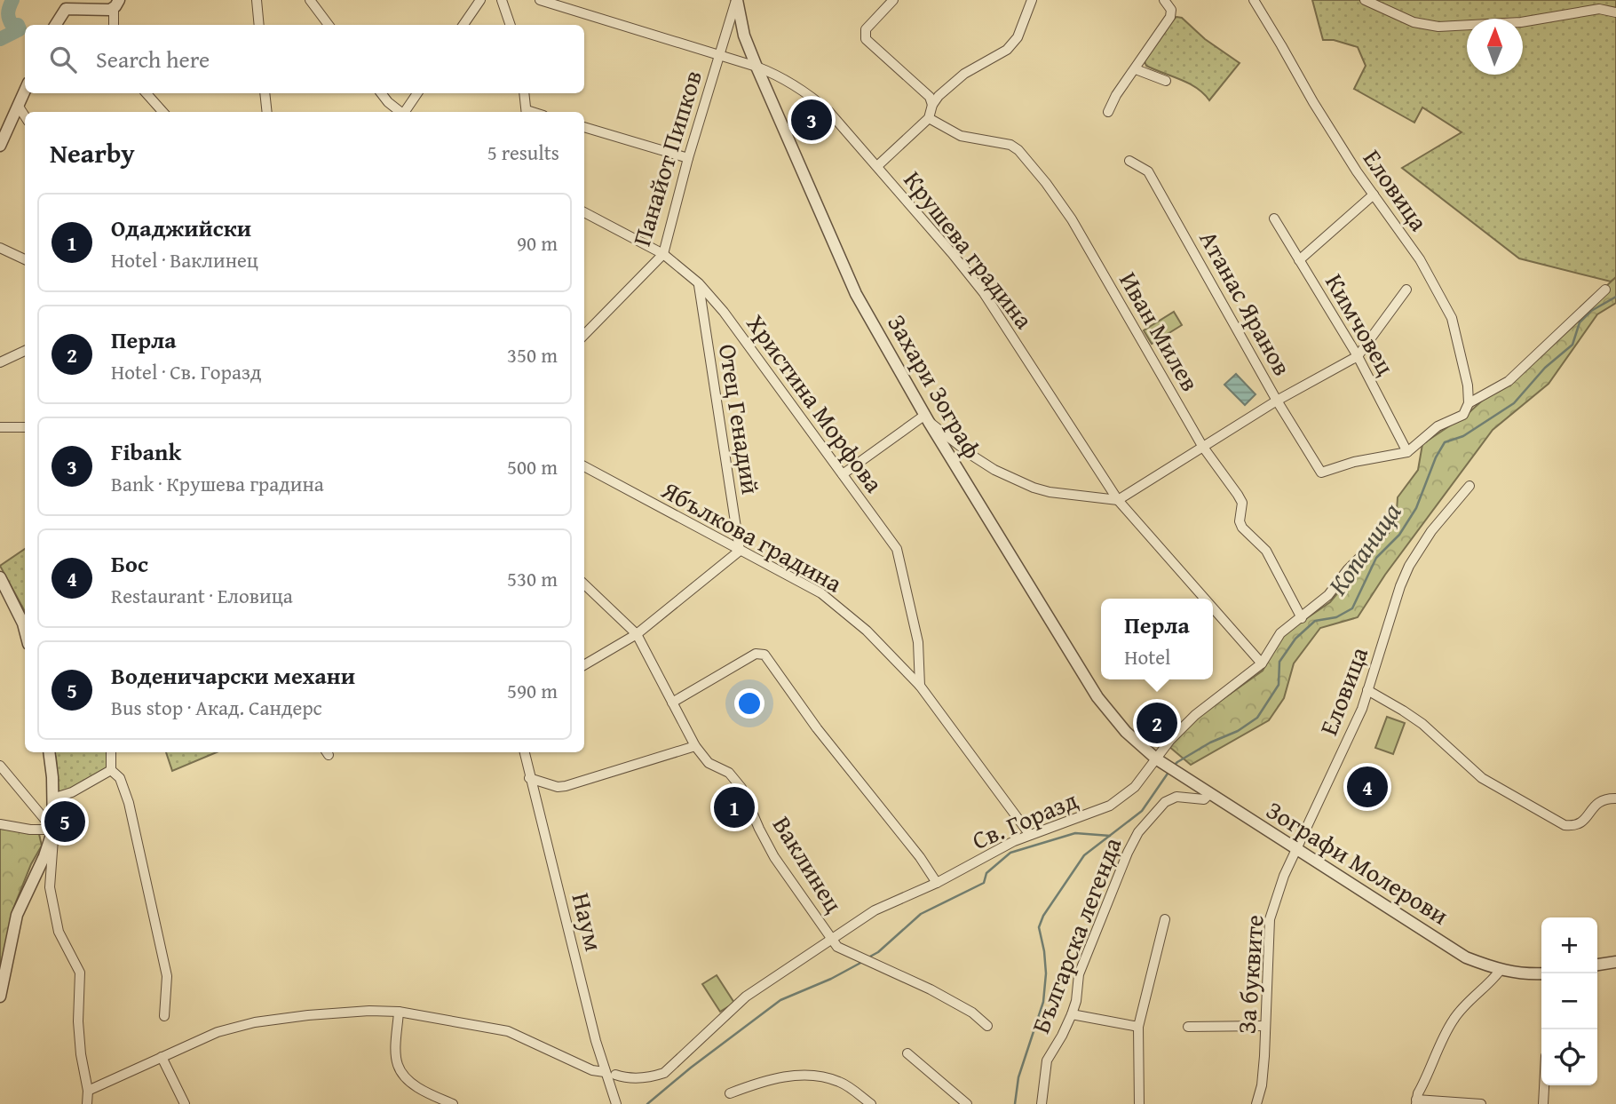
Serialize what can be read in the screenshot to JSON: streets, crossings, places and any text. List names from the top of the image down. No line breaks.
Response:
{"streets":{"street":["Панайот Пипков","Еловица","Крушева градина","Атанас Яранов","Кимчовец","Иван Милев","Захари Зограф","Христина Морфова","Отец Генадий","Ябълкова градина","Св. Горазд","Зографи Молерови","Ваклинец","Наум","Българска легенда","За буквите"]},"crossings":[["Панайот Пипков","Крушева градина"],["Панайот Пипков","Захари Зограф"],["Панайот Пипков","Христина Морфова"],["Еловица","Зографи Молерови"],["Еловица","За буквите"],["Крушева градина","Захари Зограф"],["Крушева градина","Св. Горазд"],["Атанас Яранов","Кимчовец"],["Иван Милев","Св. Горазд"],["Захари Зограф","Св. Горазд"],["Захари Зограф","Зографи Молерови"],["Христина Морфова","Отец Генадий"],["Христина Морфова","Ябълкова градина"],["Отец Генадий","Ябълкова градина"],["Ябълкова градина","Св. Горазд"],["Св. Горазд","Зографи Молерови"],["Св. Горазд","Ваклинец"],["Зографи Молерови","Българска легенда"],["Зографи Молерови","За буквите"]],"water":["Копаница"],"north":"top","page":{"search":"Search here","pins":["3","2","4","1","5"],"heading":["Nearby","5 results"],"list":[{"mark":"1","name":"Одаджийски","note":"Hotel · Ваклинец","value":"90 m"},{"mark":"2","name":"Перла","note":"Hotel · Св. Горазд","value":"350 m"},{"mark":"3","name":"Fibank","note":"Bank · Крушева градина","value":"500 m"},{"mark":"4","name":"Бос","note":"Restaurant · Еловица","value":"530 m"},{"mark":"5","name":"Воденичарски механи","note":"Bus stop · Акад. Сандерс","value":"590 m"}],"popup":["Перла","Hotel"],"map_buttons":["+","−"]}}
